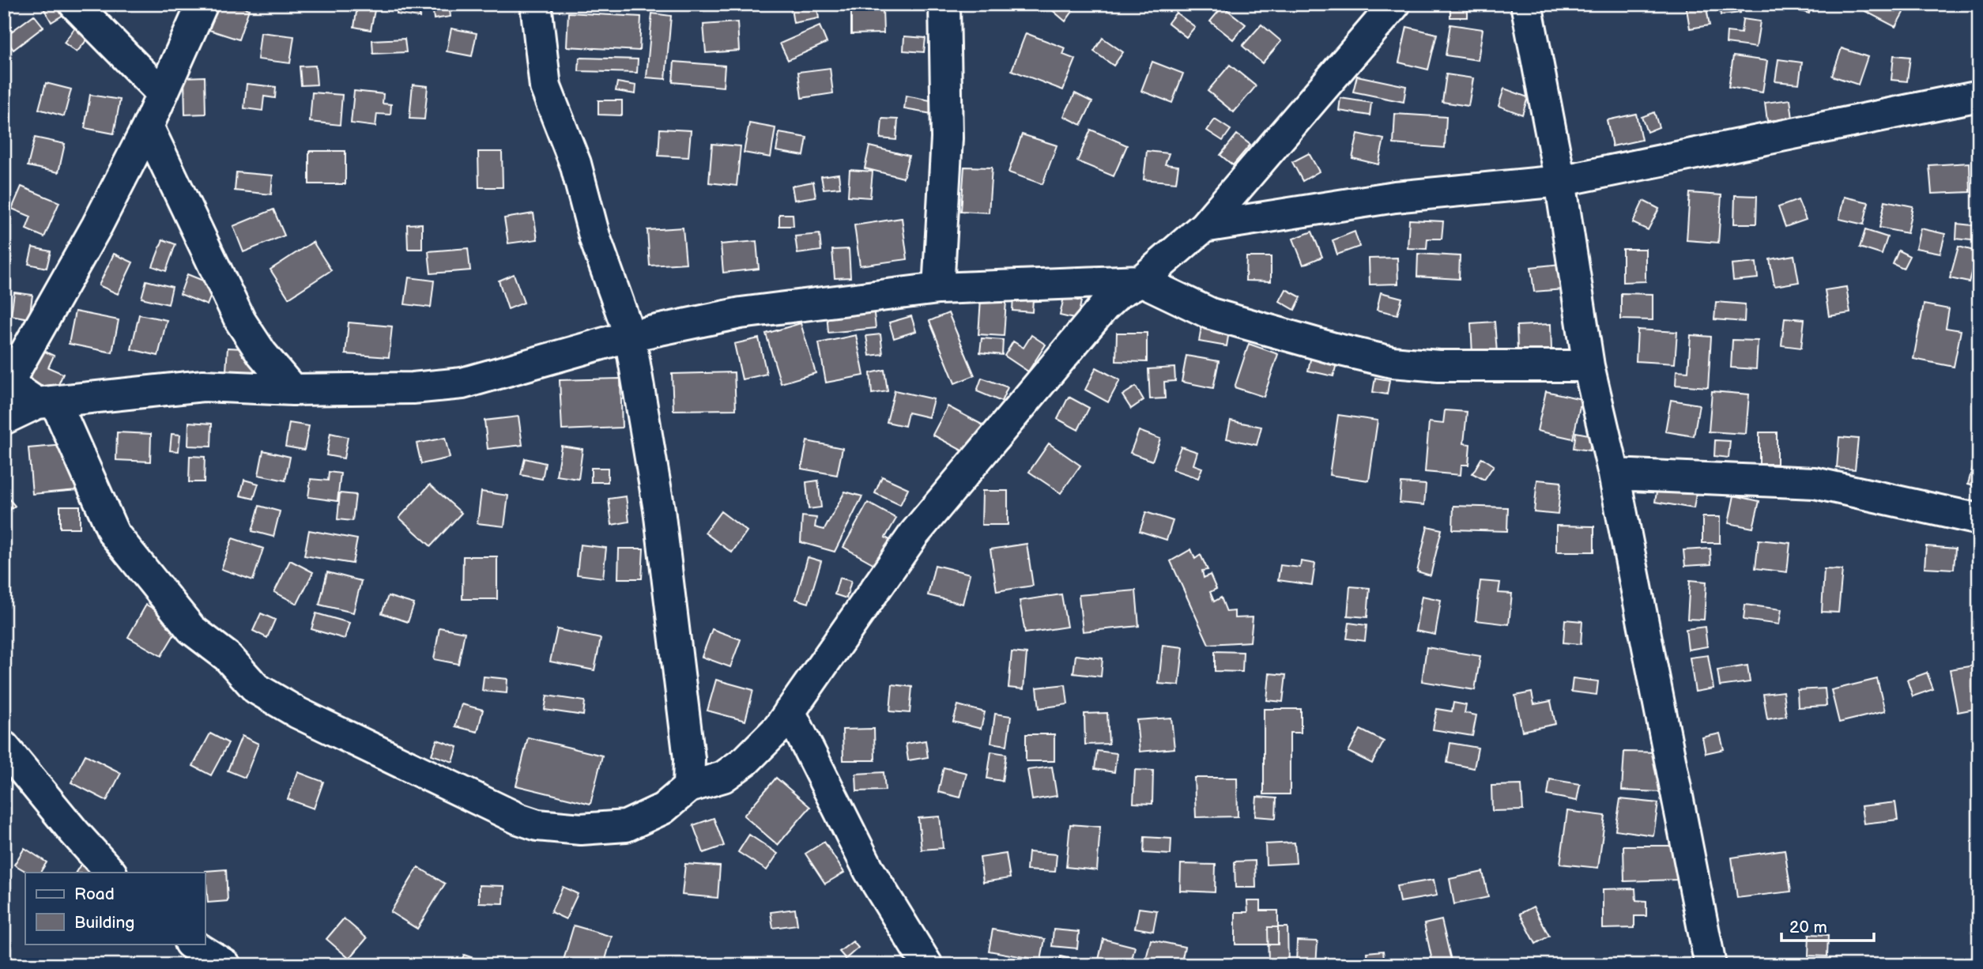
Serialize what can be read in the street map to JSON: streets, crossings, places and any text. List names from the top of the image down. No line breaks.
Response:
{"legend":["Road","Building"],"scale_bar":"20 m"}
